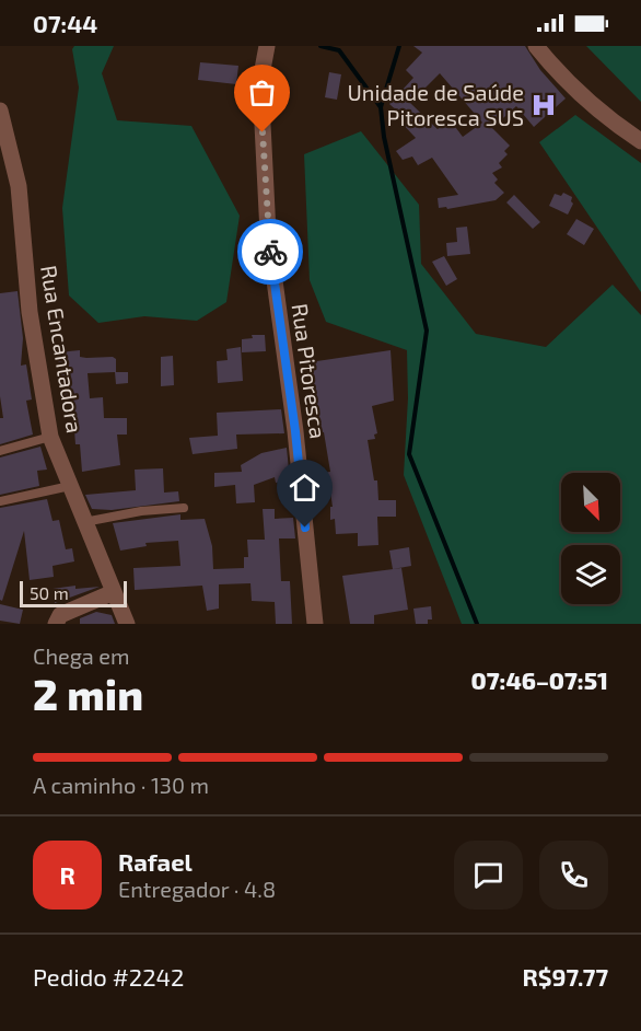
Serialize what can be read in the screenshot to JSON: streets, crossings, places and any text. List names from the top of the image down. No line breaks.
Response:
{"streets":{"street":["Rua Encantadora","Rua Pitoresca"]},"places":{"hospital":["Unidade de Saúde Pitoresca SUS"]},"scale_bar":"50 m","north":"bottom right","page":{"status":"07:44","scale":"50 m","heading":["2 min","Chega em","07:46–07:51"],"panel":["Rafael","Entregador · 4.8","Pedido #2242","R$97.77"],"bar":"A caminho · 130 m","round":"R"}}
